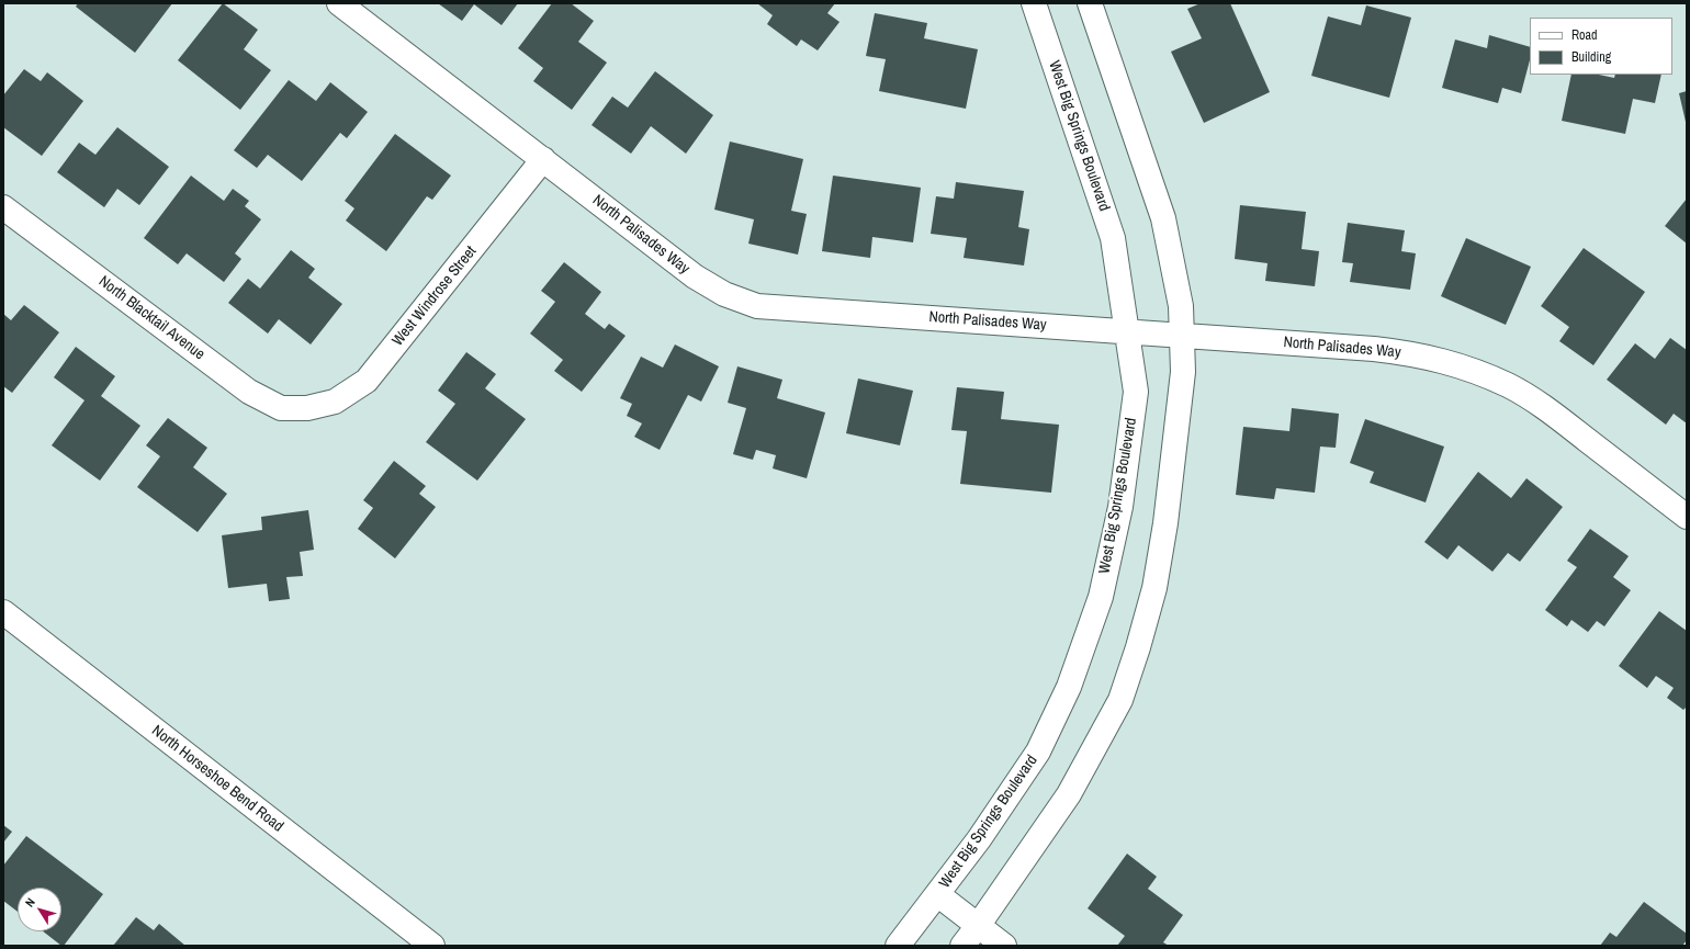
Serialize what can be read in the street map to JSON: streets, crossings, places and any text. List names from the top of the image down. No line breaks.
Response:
{"streets":{"street":["West Big Springs Boulevard","North Palisades Way","West Windrose Street","North Blacktail Avenue","North Horseshoe Bend Road"]},"crossings":[["West Big Springs Boulevard","North Palisades Way"],["North Palisades Way","West Windrose Street"],["West Windrose Street","North Blacktail Avenue"]],"legend":["Road","Building"],"north":"top left"}
